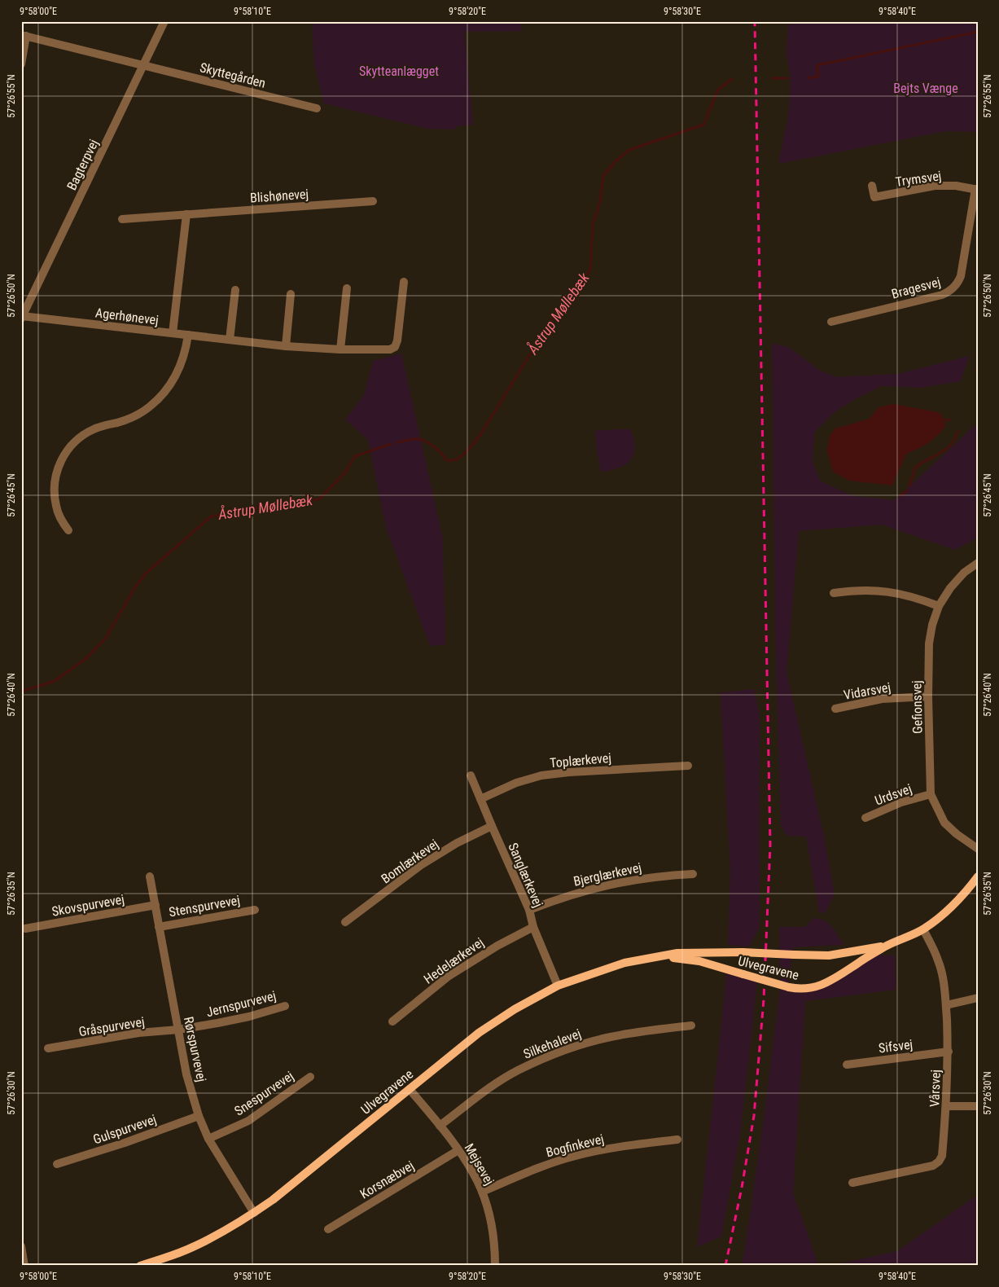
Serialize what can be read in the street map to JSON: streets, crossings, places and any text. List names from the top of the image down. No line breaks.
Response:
{"streets":{"street":["Skyttegården","Bagterpvej","Trymsvej","Blishønevej","Bragesvej","Agerhønevej","Vidarsvej","Gefionsvej","Toplærkevej","Urdsvej","Bomlærkevej","Bjerglærkevej","Sanglærkevej","Skovspurvevej","Stenspurvevej","Hedelærkevej","Ulvegravene","Jernspurvevej","Gråspurvevej","Silkehalevej","Sifsvej","Rørspurvevej","Vårsvej","Snespurvevej","Gulspurvevej","Bogfinkevej","Mejsevej","Korsnæbvej"]},"crossings":[["Skyttegården","Bagterpvej"],["Bagterpvej","Agerhønevej"],["Trymsvej","Bragesvej"],["Vidarsvej","Gefionsvej"],["Gefionsvej","Urdsvej"],["Toplærkevej","Sanglærkevej"],["Bomlærkevej","Sanglærkevej"],["Bjerglærkevej","Sanglærkevej"],["Sanglærkevej","Hedelærkevej"],["Sanglærkevej","Ulvegravene"],["Skovspurvevej","Rørspurvevej"],["Stenspurvevej","Rørspurvevej"],["Ulvegravene","Rørspurvevej"],["Ulvegravene","Vårsvej"],["Ulvegravene","Mejsevej"],["Jernspurvevej","Gråspurvevej"],["Jernspurvevej","Rørspurvevej"],["Gråspurvevej","Rørspurvevej"],["Silkehalevej","Mejsevej"],["Sifsvej","Vårsvej"],["Rørspurvevej","Snespurvevej"],["Rørspurvevej","Gulspurvevej"],["Bogfinkevej","Mejsevej"],["Mejsevej","Korsnæbvej"]],"water":["Åstrup Møllebæk"],"parks":["Skytteanlægget","Bejts Vænge"],"coordinates":["9°58'00\"E","9°58'10\"E","9°58'20\"E","9°58'30\"E","9°58'40\"E","57°26'55\"N","57°26'50\"N","57°26'45\"N","57°26'40\"N","57°26'35\"N","57°26'30\"N"]}
